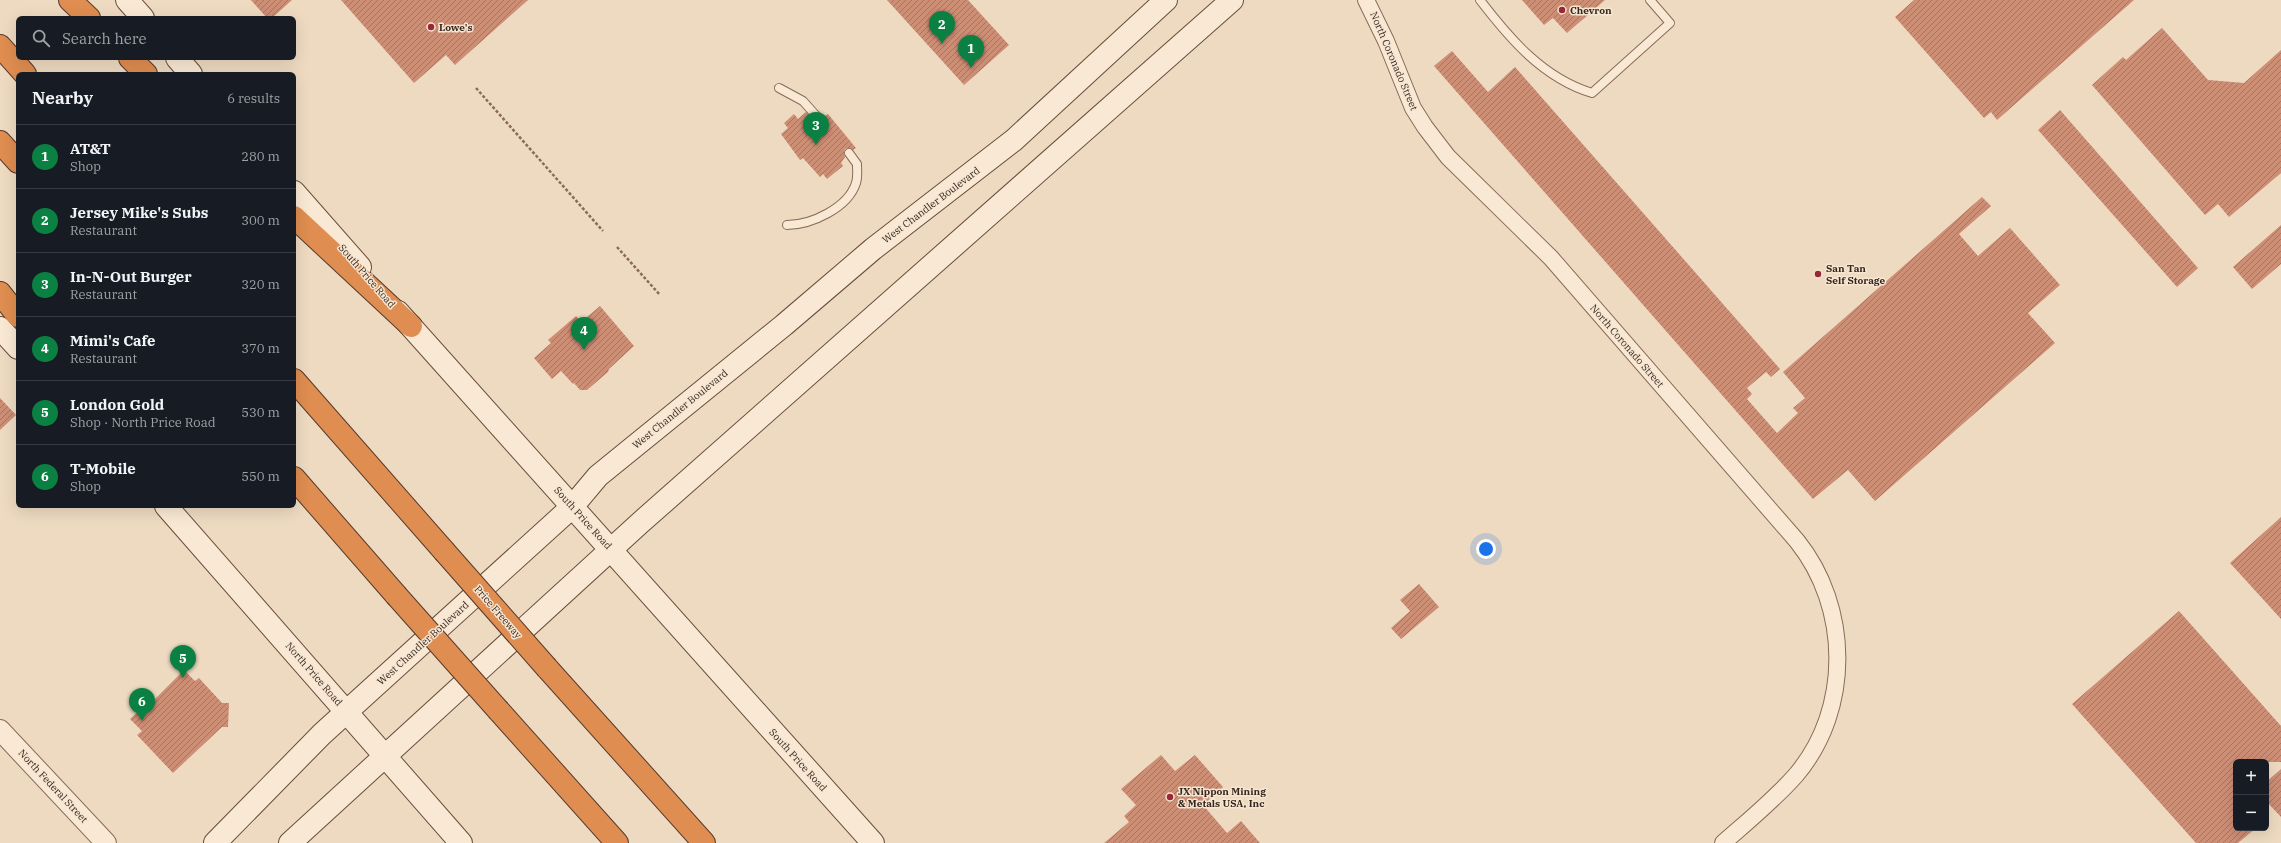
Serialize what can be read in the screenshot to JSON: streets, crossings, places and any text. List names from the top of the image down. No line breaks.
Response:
{"streets":{"highway":["Price Freeway"],"main road":["West Chandler Boulevard","South Price Road","North Price Road"],"street":["North Coronado Street","North Federal Street"]},"crossings":[["West Chandler Boulevard","South Price Road"],["West Chandler Boulevard","North Price Road"]],"places":["Chevron","Lowe's","San Tan Self Storage","JX Nippon Mining & Metals USA, Inc"],"page":{"pins":["2","1","3","4","5","6"],"search":"Search here","heading":["Nearby","6 results"],"list":[{"mark":"1","name":"AT&T","note":"Shop","value":"280 m"},{"mark":"2","name":"Jersey Mike's Subs","note":"Restaurant","value":"300 m"},{"mark":"3","name":"In-N-Out Burger","note":"Restaurant","value":"320 m"},{"mark":"4","name":"Mimi's Cafe","note":"Restaurant","value":"370 m"},{"mark":"5","name":"London Gold","note":"Shop · North Price Road","value":"530 m"},{"mark":"6","name":"T-Mobile","note":"Shop","value":"550 m"}],"map_buttons":["+","−"]}}
